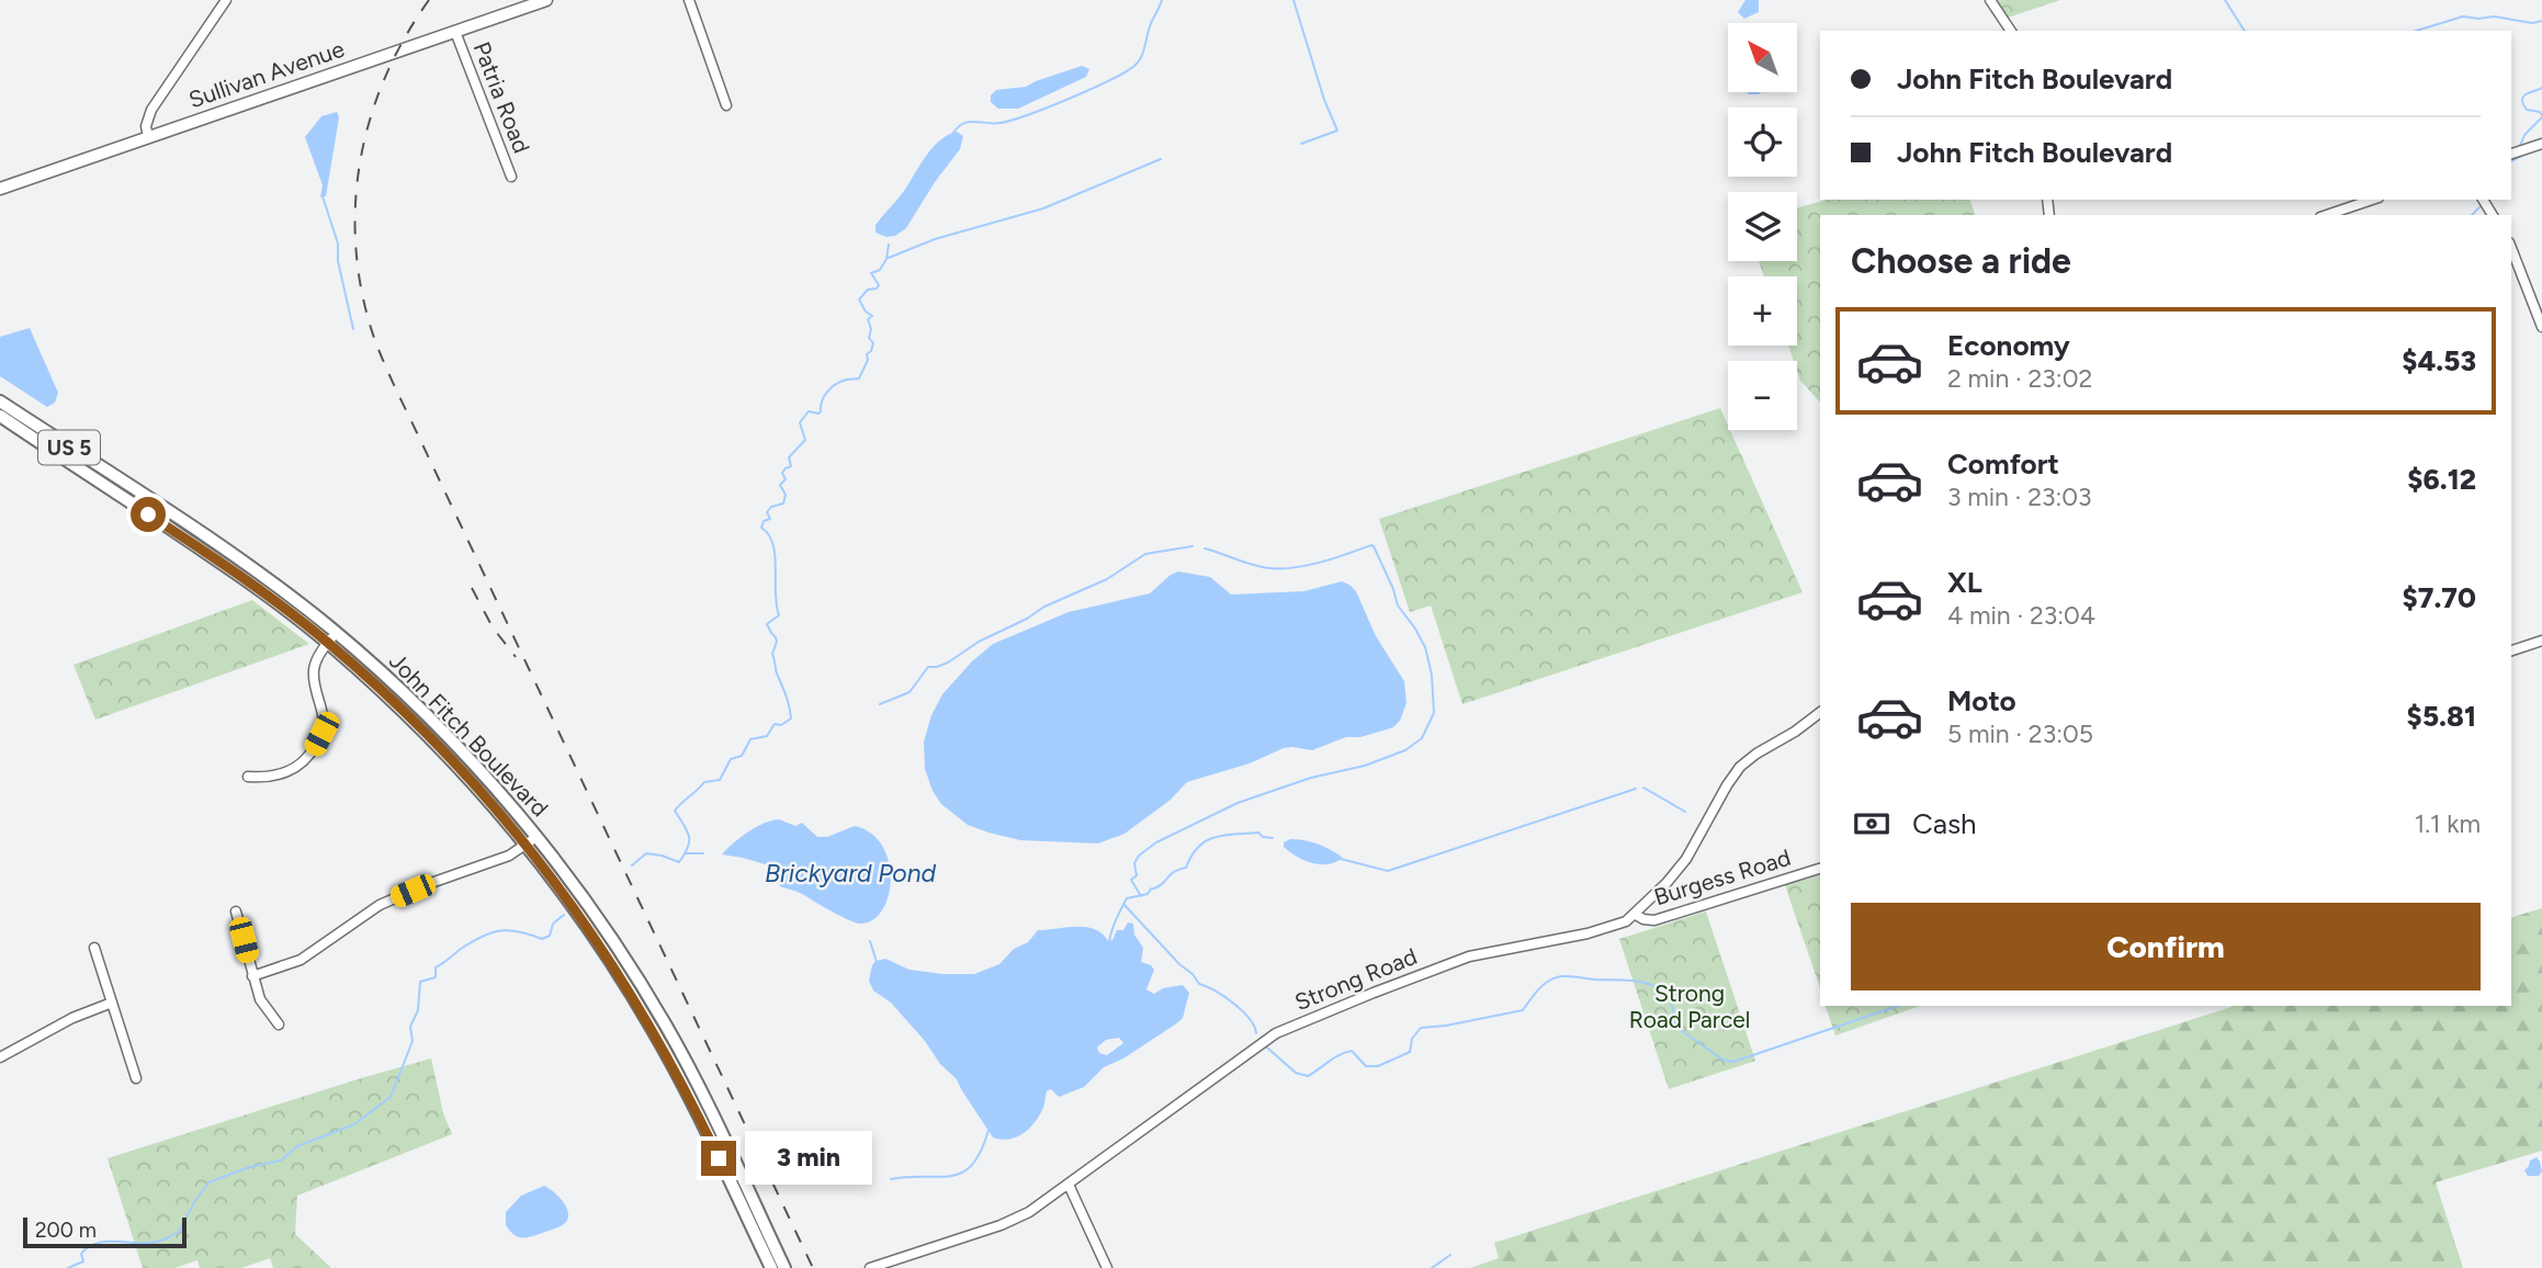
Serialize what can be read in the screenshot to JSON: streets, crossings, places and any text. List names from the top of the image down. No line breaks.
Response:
{"streets":{"highway":["US 5","John Fitch Boulevard"],"main road":["Sullivan Avenue"],"street":["Patria Road","Burgess Road","Strong Road"]},"crossings":[["Sullivan Avenue","Patria Road"],["Burgess Road","Strong Road"]],"water":["Brickyard Pond"],"parks":["Strong Road Parcel"],"scale_bar":"200 m","north":"top left","page":{"map_buttons":["+","−"],"banner":["John Fitch Boulevard","John Fitch Boulevard"],"heading":"Choose a ride","list":[{"name":"Economy","note":"2 min · 23:02","value":"$4.53"},{"name":"Comfort","note":"3 min · 23:03","value":"$6.12"},{"name":"XL","note":"4 min · 23:04","value":"$7.70"},{"name":"Moto","note":"5 min · 23:05","value":"$5.81"}],"pay":["Cash","1.1 km"],"buttons":"Confirm","bubble":"3 min","scale":"200 m"}}
